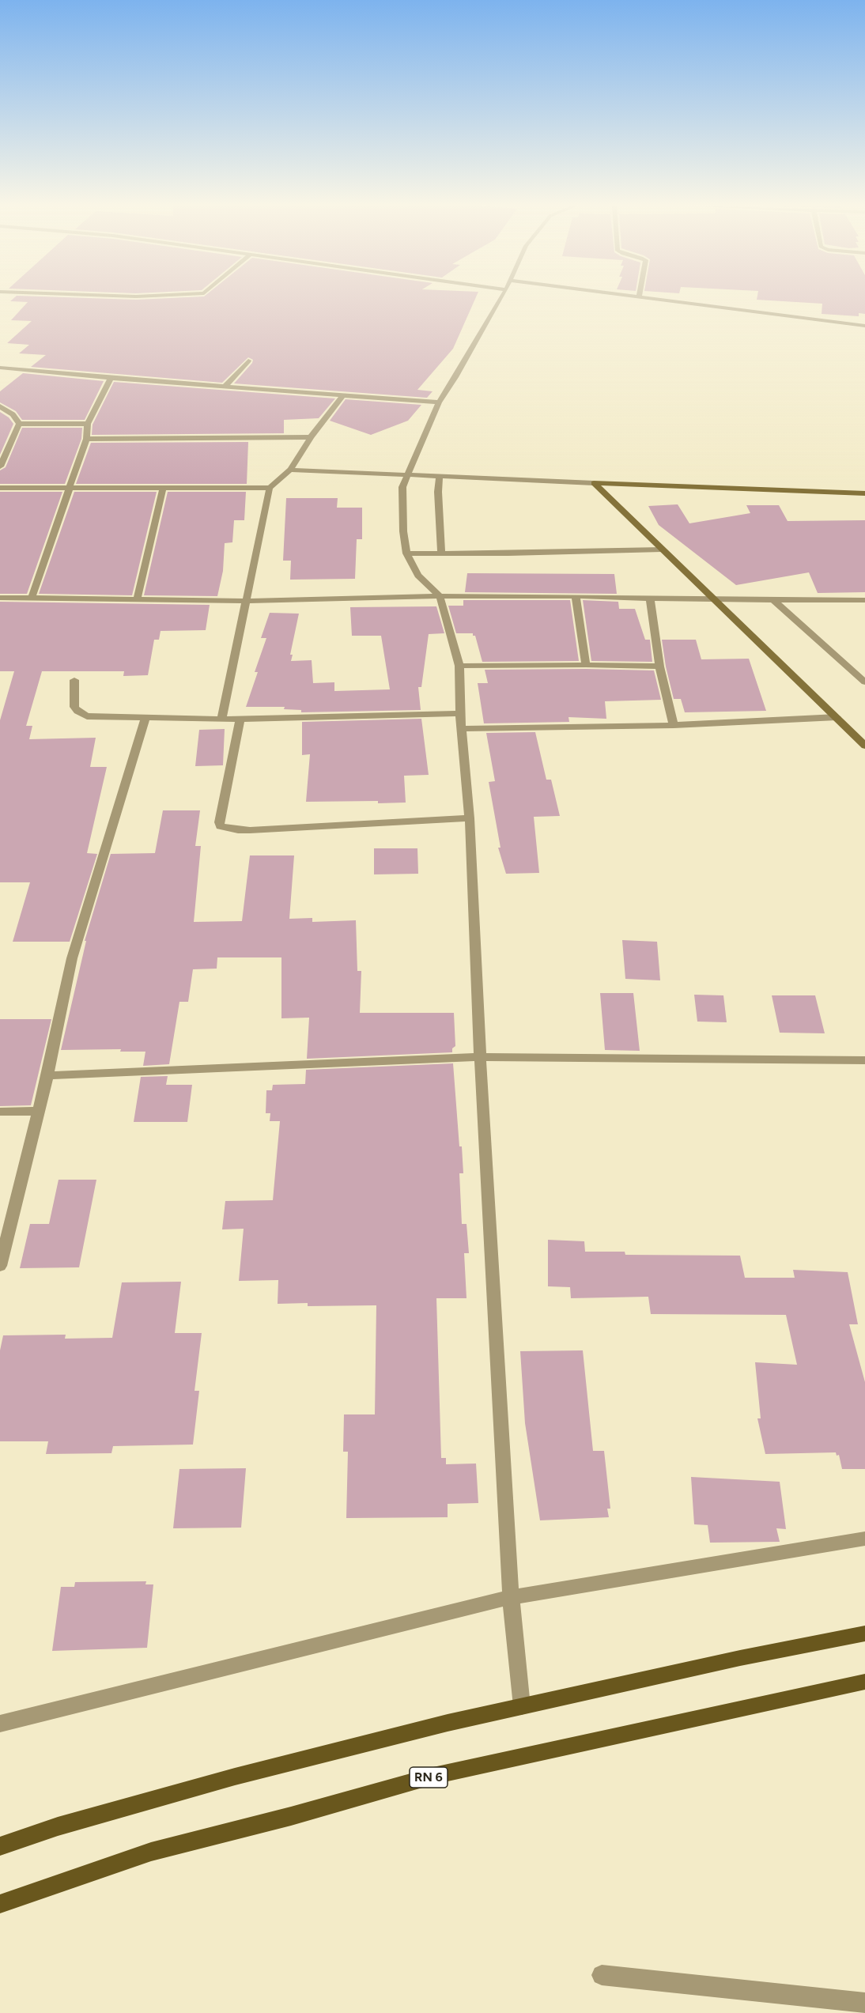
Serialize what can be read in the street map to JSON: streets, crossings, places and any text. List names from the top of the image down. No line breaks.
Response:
{"streets":{"main road":["RN 6"]}}
